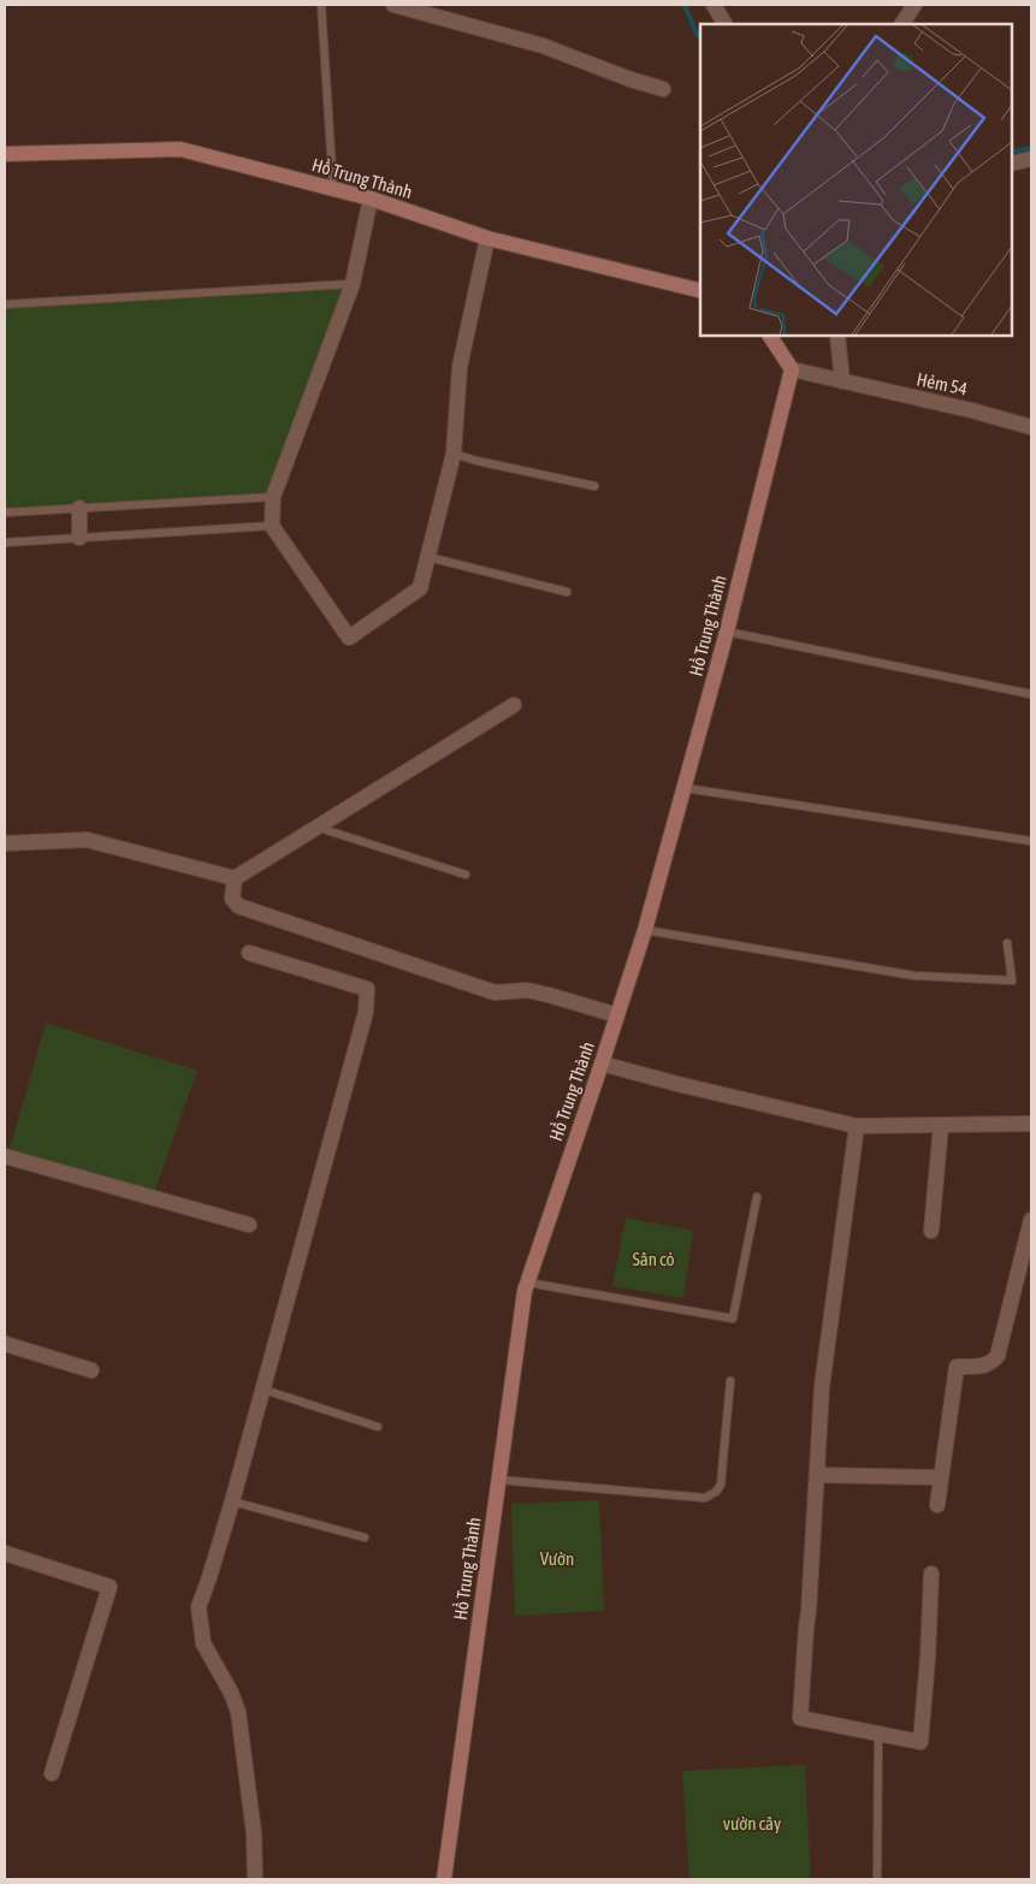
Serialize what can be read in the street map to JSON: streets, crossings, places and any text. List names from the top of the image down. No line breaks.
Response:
{"streets":{"street":["Hồ Trung Thành","Hẻm 54"]},"crossings":[["Hồ Trung Thành","Hẻm 54"]],"parks":["Sân cỏ","Vườn","vườn cây"]}
